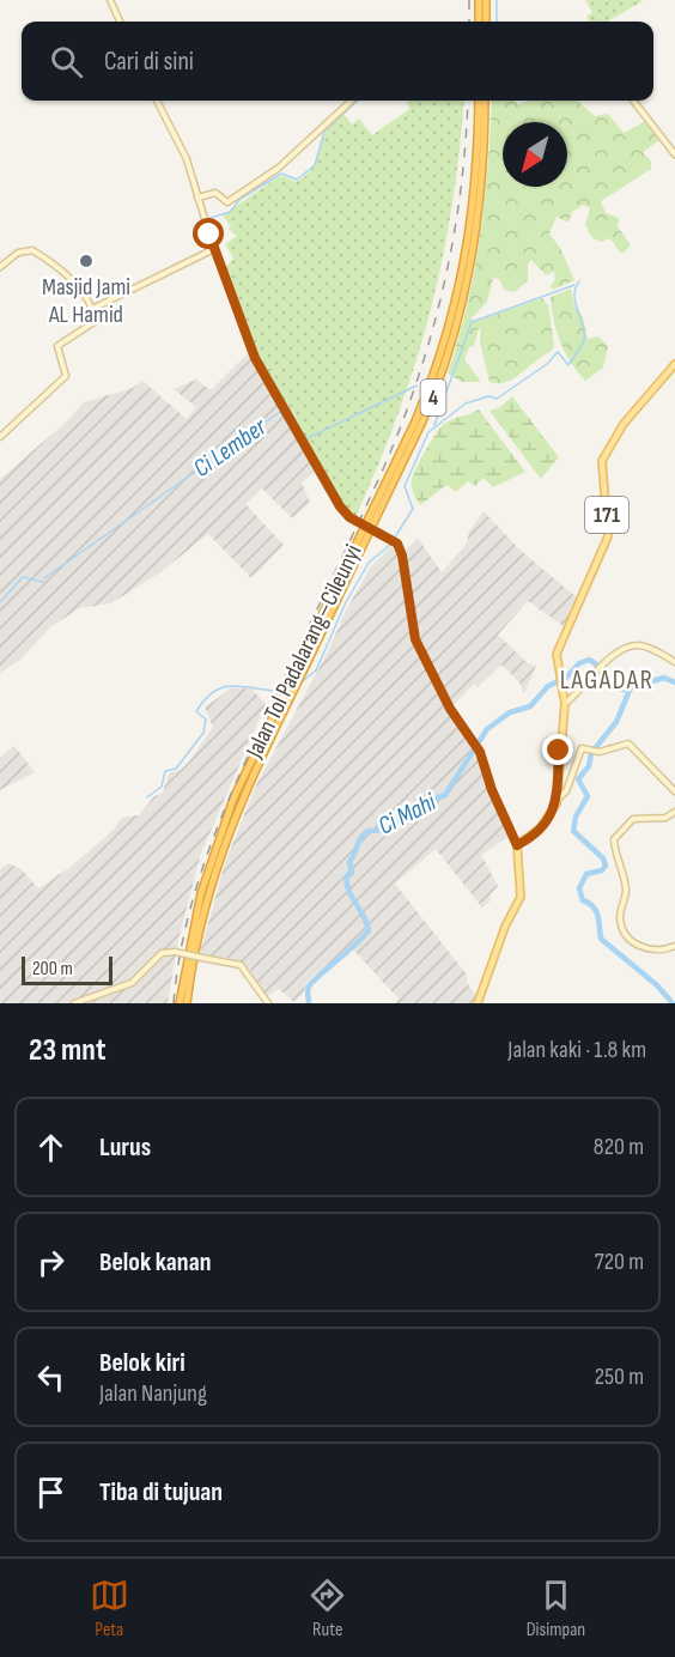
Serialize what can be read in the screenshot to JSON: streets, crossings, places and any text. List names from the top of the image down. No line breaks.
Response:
{"streets":{"highway":["4","Jalan Tol Padalarang–Cileunyi"],"main road":["171"]},"districts":["LAGADAR"],"water":["Ci Lember","Ci Mahi"],"places":["Masjid Jami AL Hamid"],"scale_bar":"200 m","north":"bottom left","page":{"search":"Cari di sini","scale":"200 m","heading":["23 mnt","Jalan kaki · 1.8 km"],"list":[["Lurus","820 m"],["Belok kanan","720 m"],["Belok kiri","Jalan Nanjung","250 m"],"Tiba di tujuan"],"nav":["Peta","Rute","Disimpan"]}}
